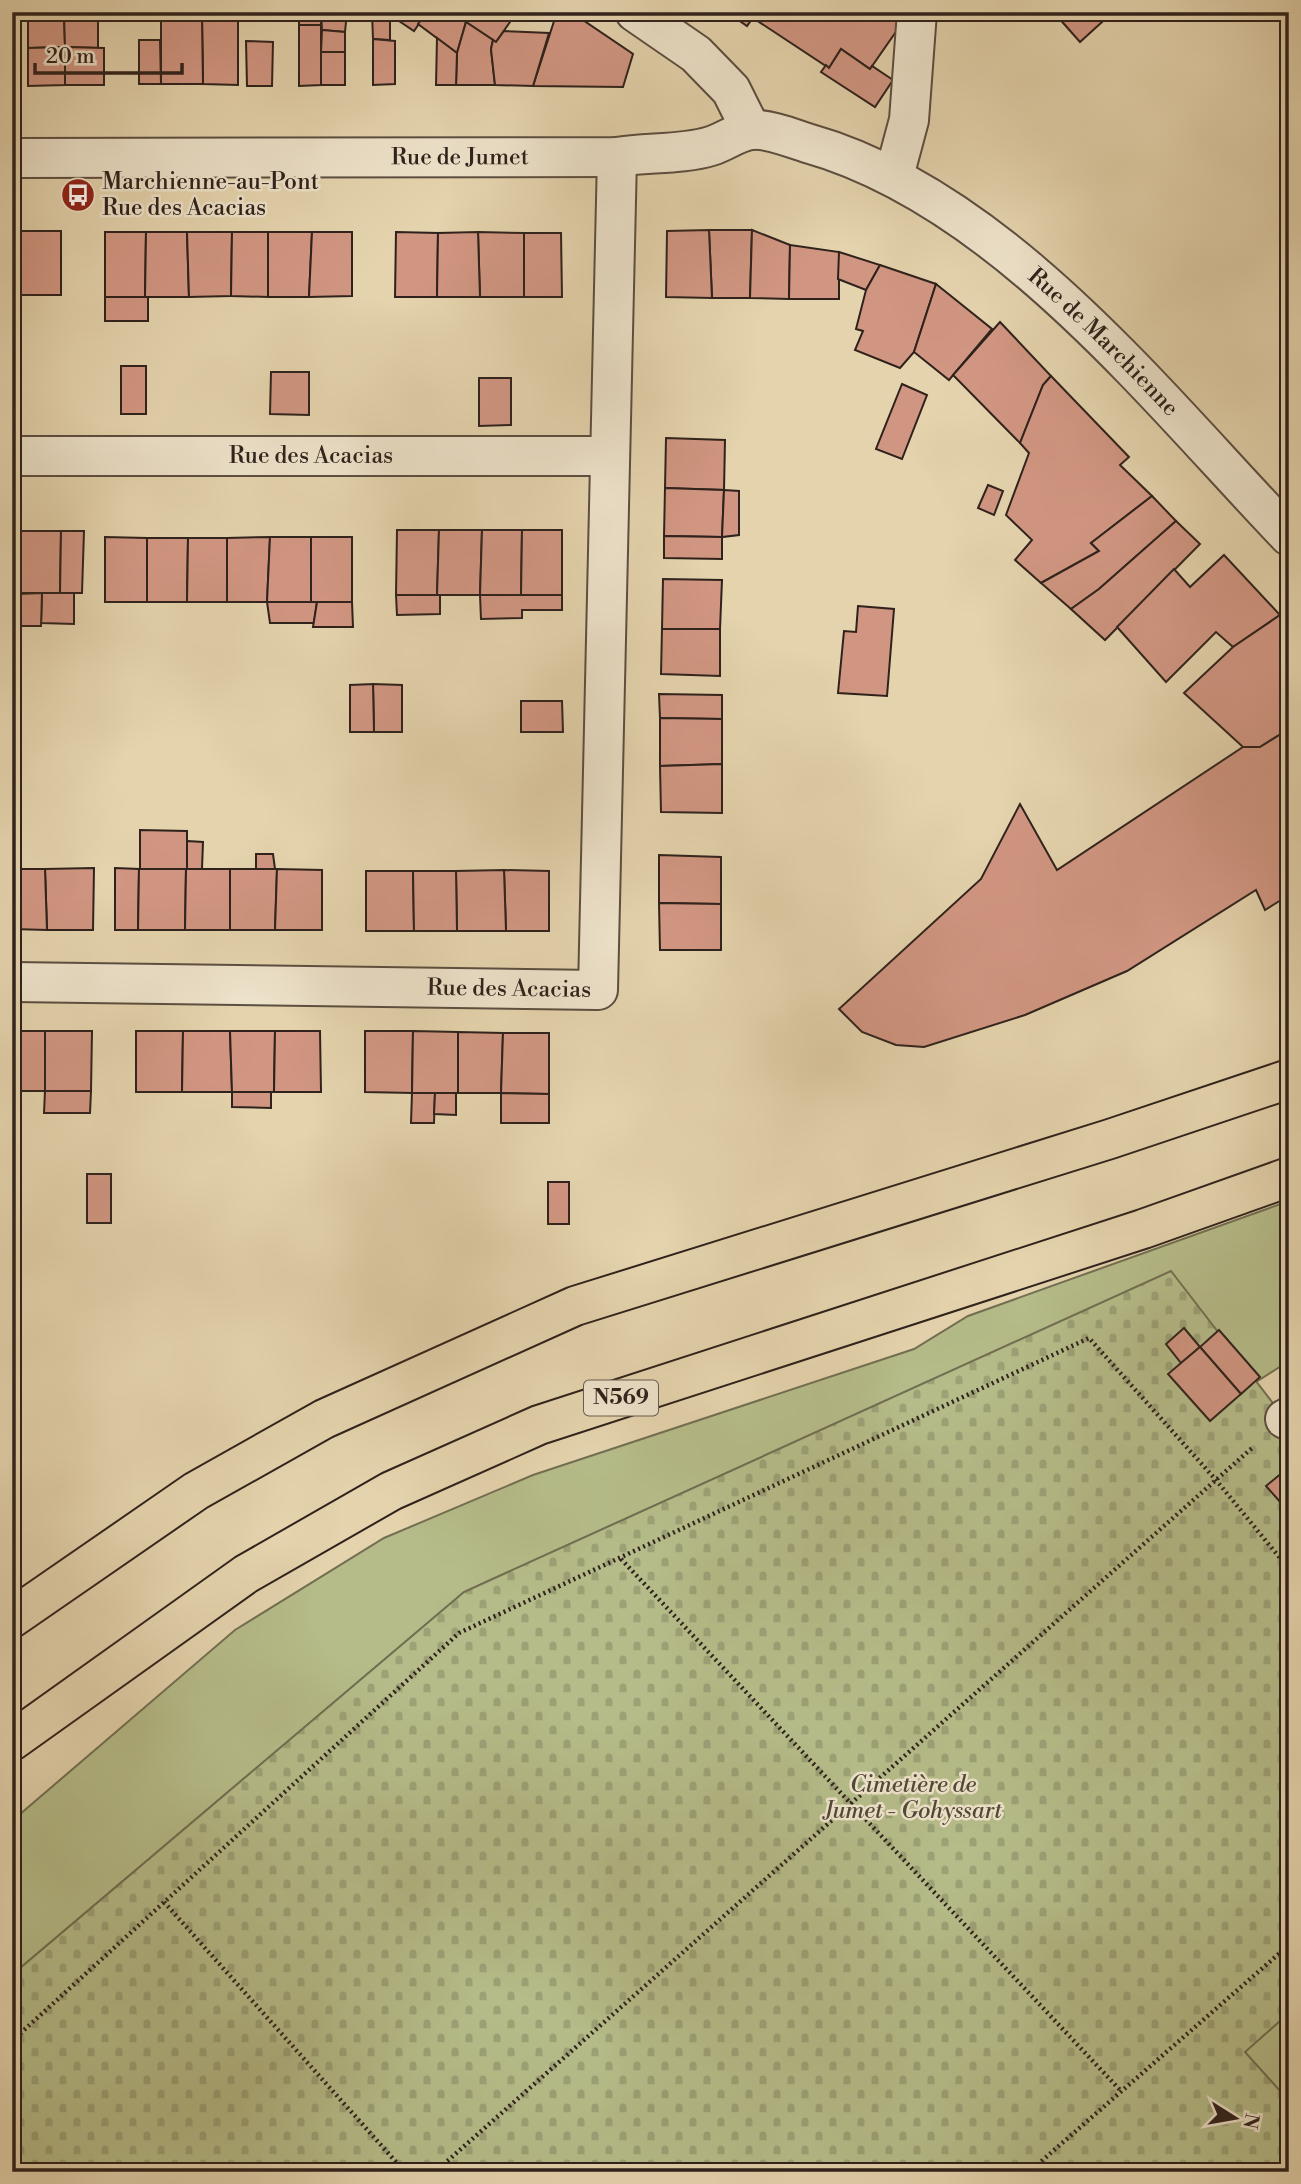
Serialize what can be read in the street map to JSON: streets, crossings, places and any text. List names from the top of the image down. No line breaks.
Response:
{"streets":{"highway":["N569"],"street":["Rue de Jumet","Rue de Marchienne","Rue des Acacias"]},"crossings":[["Rue de Jumet","Rue des Acacias"]],"parks":["Cimetière de Jumet - Gohyssart"],"places":{"bus stop":["Marchienne-au-Pont Rue des Acacias"]},"scale_bar":"20 m","north":"right"}
